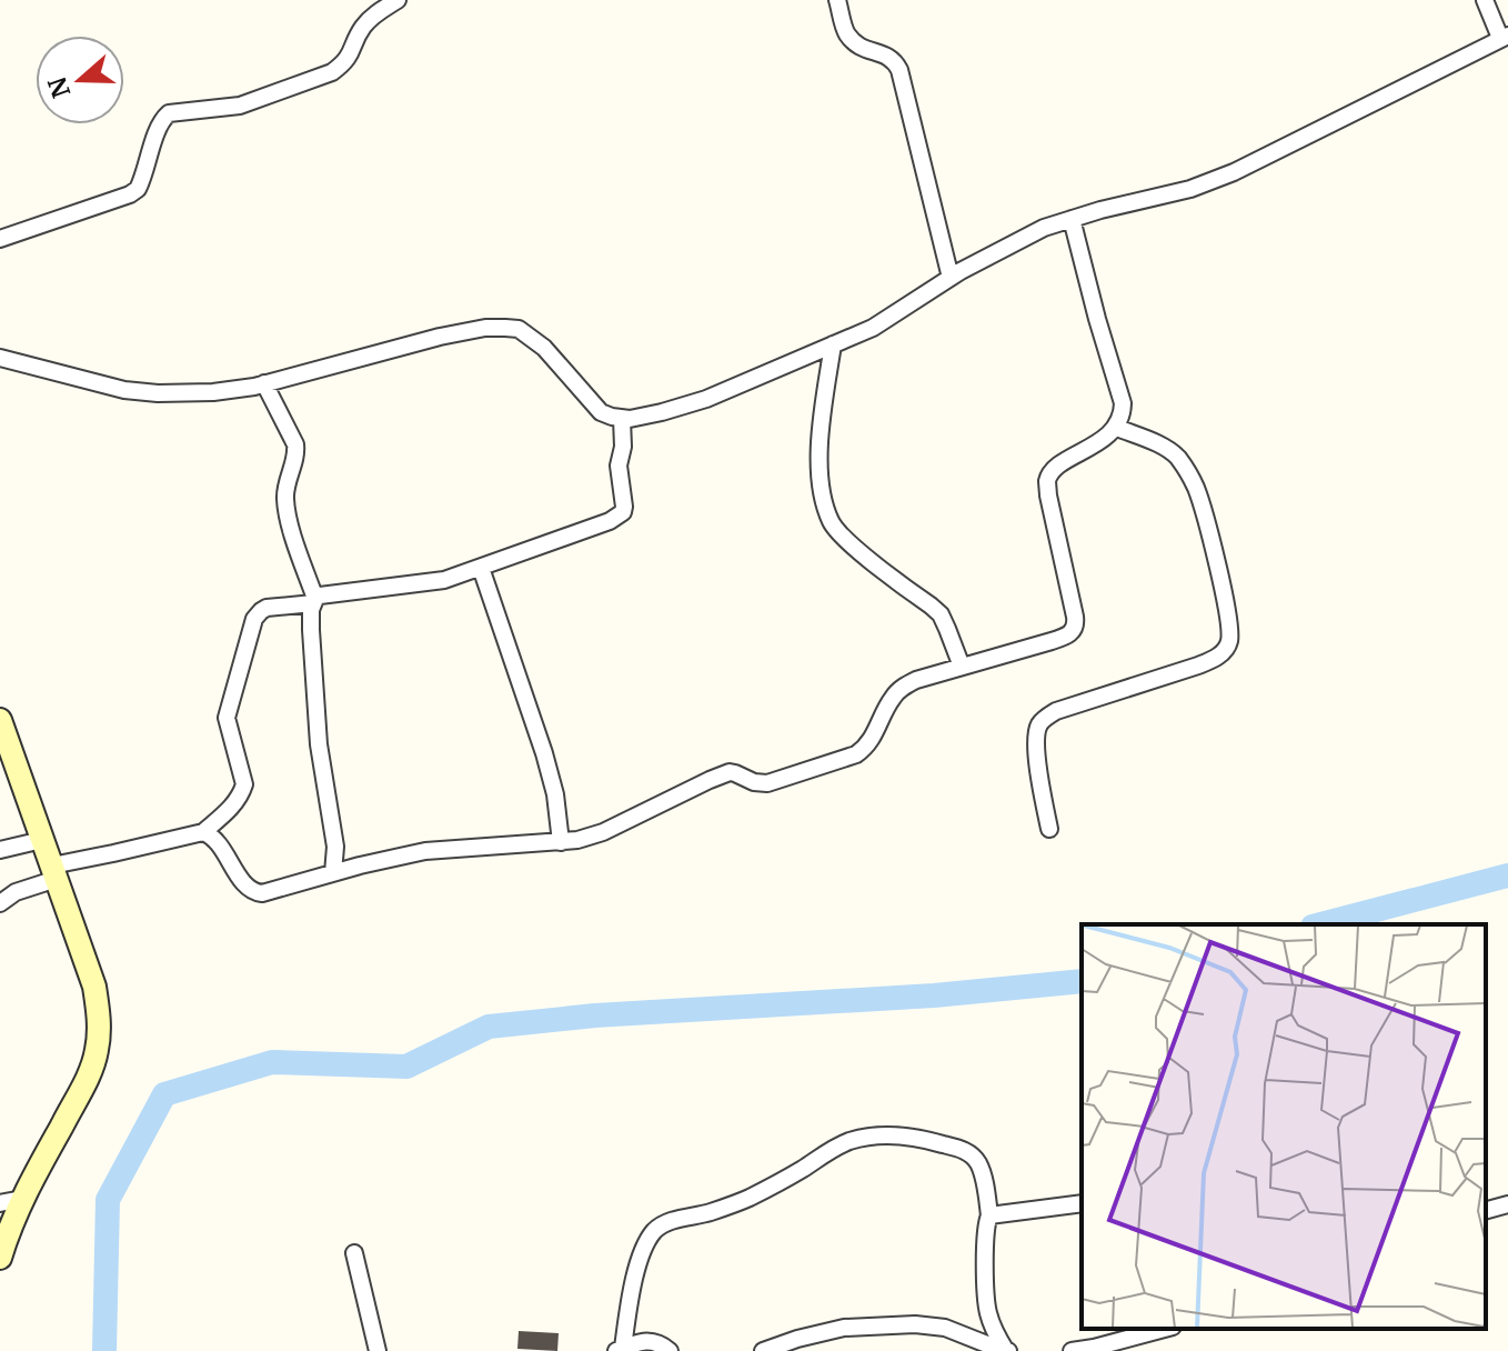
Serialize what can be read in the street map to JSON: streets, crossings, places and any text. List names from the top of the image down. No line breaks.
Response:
{"north":"left"}
